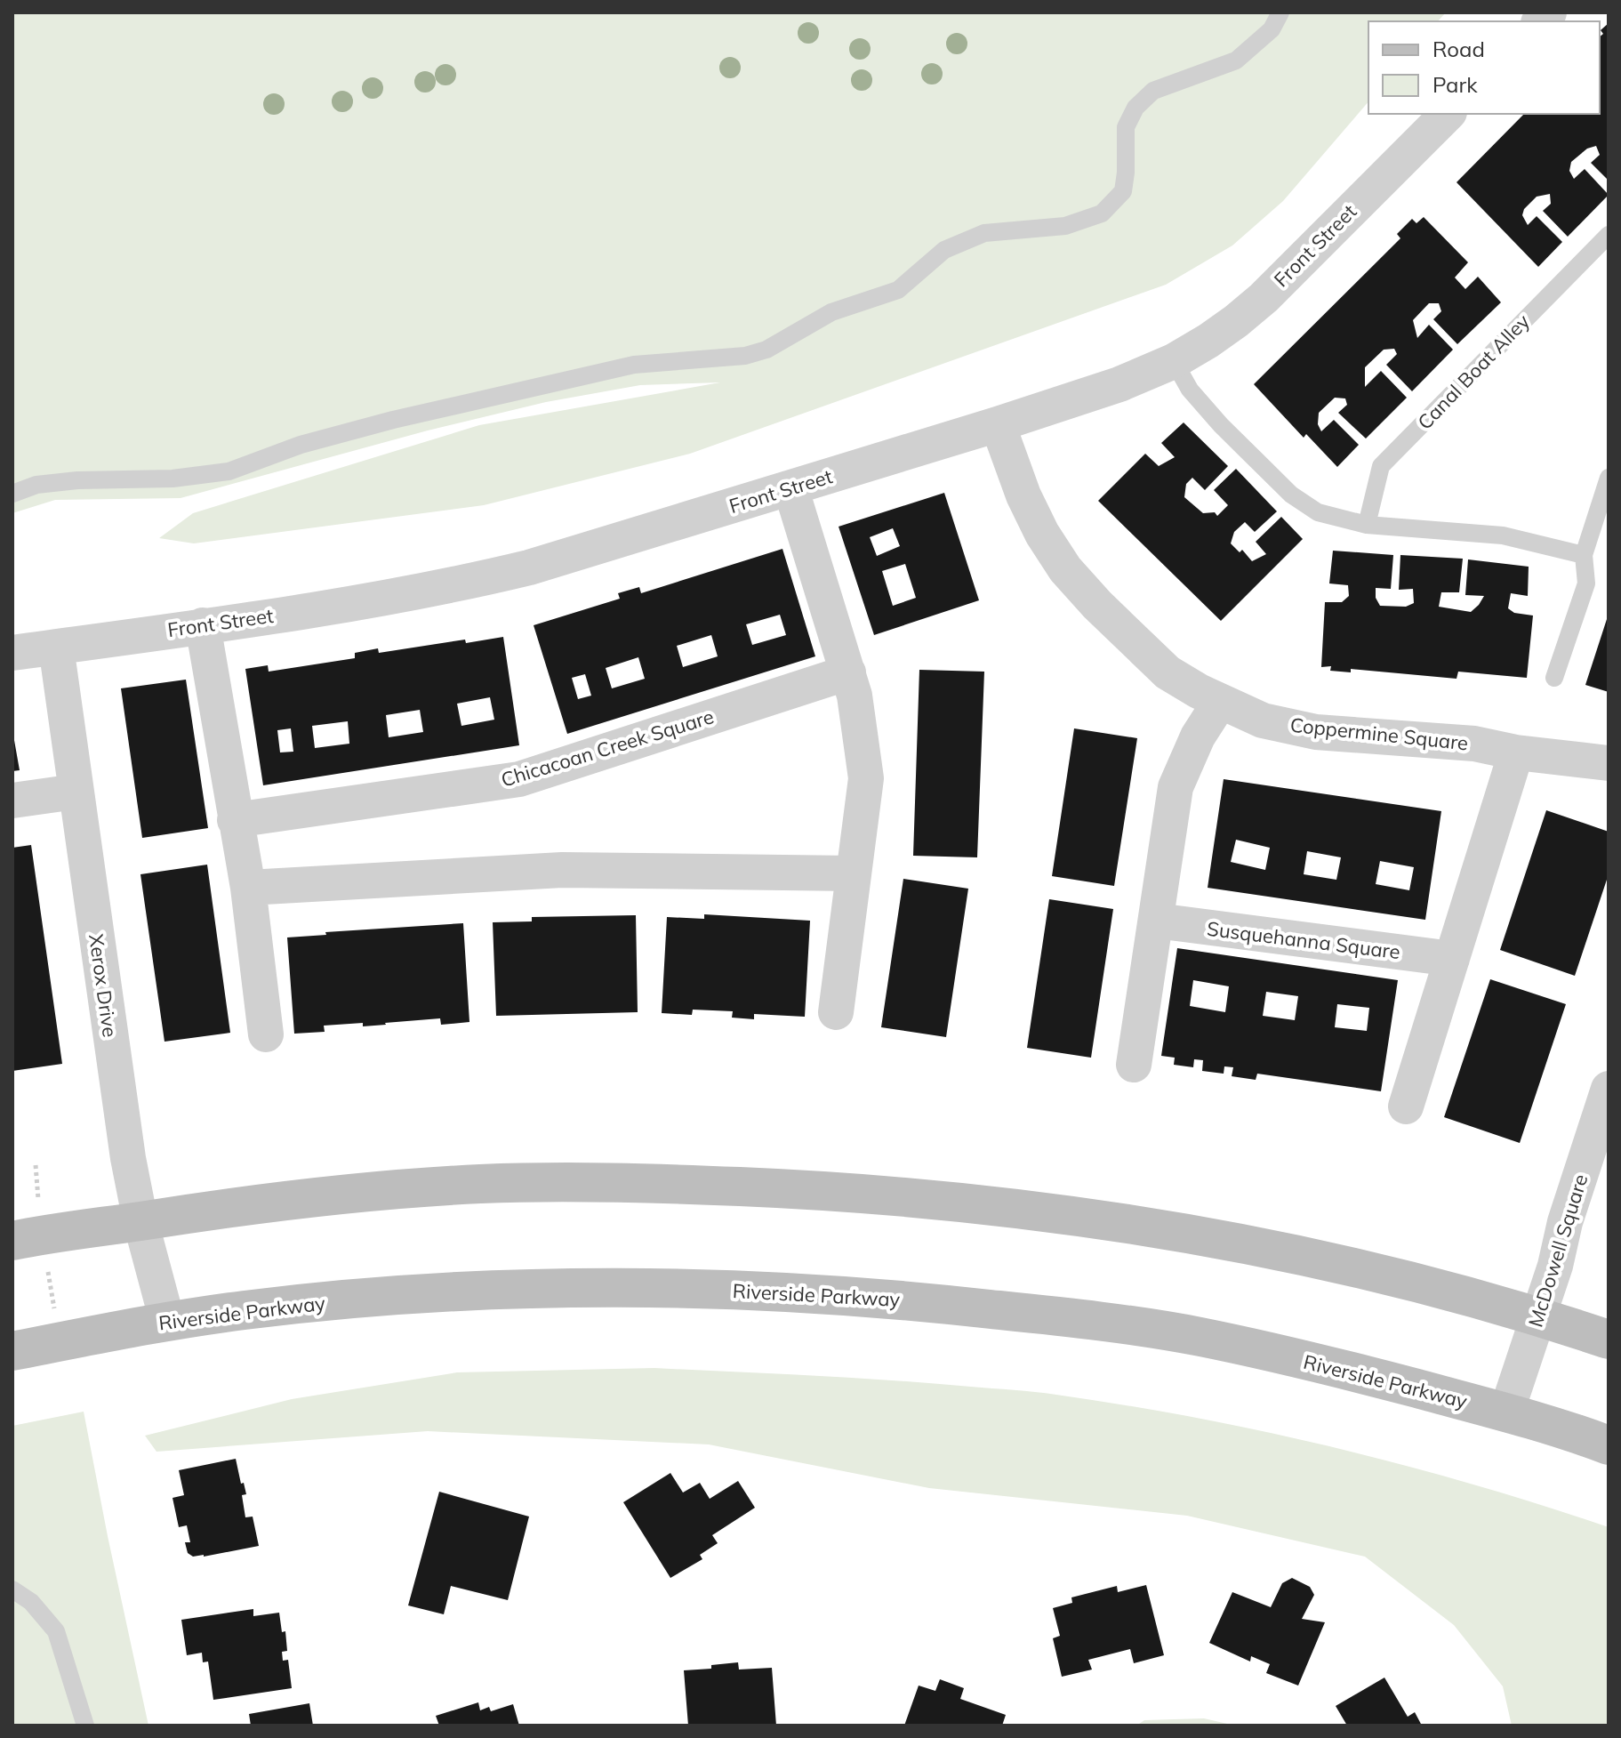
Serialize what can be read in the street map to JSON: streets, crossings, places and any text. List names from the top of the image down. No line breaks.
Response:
{"streets":{"main road":["Riverside Parkway"],"street":["Front Street","Coppermine Square","Chicacoan Creek Square","Susquehanna Square","Xerox Drive","McDowell Square"],"lane":["Canal Boat Alley"]},"crossings":[["Front Street","Coppermine Square"],["Front Street","Xerox Drive"],["Xerox Drive","Riverside Parkway"],["McDowell Square","Riverside Parkway"]],"legend":["Road","Park"]}
